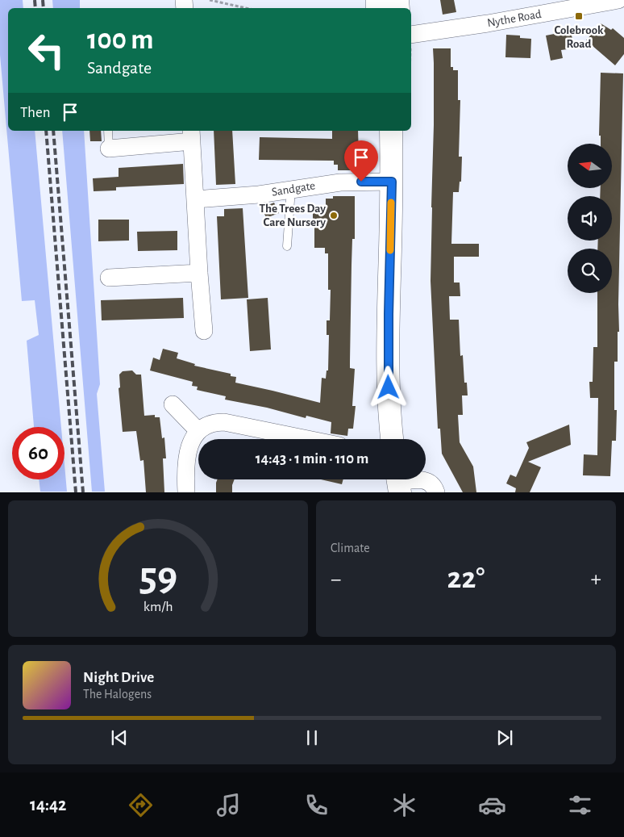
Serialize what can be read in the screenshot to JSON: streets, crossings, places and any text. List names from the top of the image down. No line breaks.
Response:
{"streets":{"street":["Nythe Road","Sandgate"]},"places":{"transit":["Colebrook Road"],"other":["The Trees Day Care Nursery"]},"north":"left","page":{"turn":["100 m","Sandgate"],"then":"Then","limit":"60","trip":"14:43 · 1 min · 110 m","tile":"Climate","heat":["−","22°","+"],"song":["Night Drive","The Halogens"],"tabs":"14:42","gauge":["59","km/h"]}}
